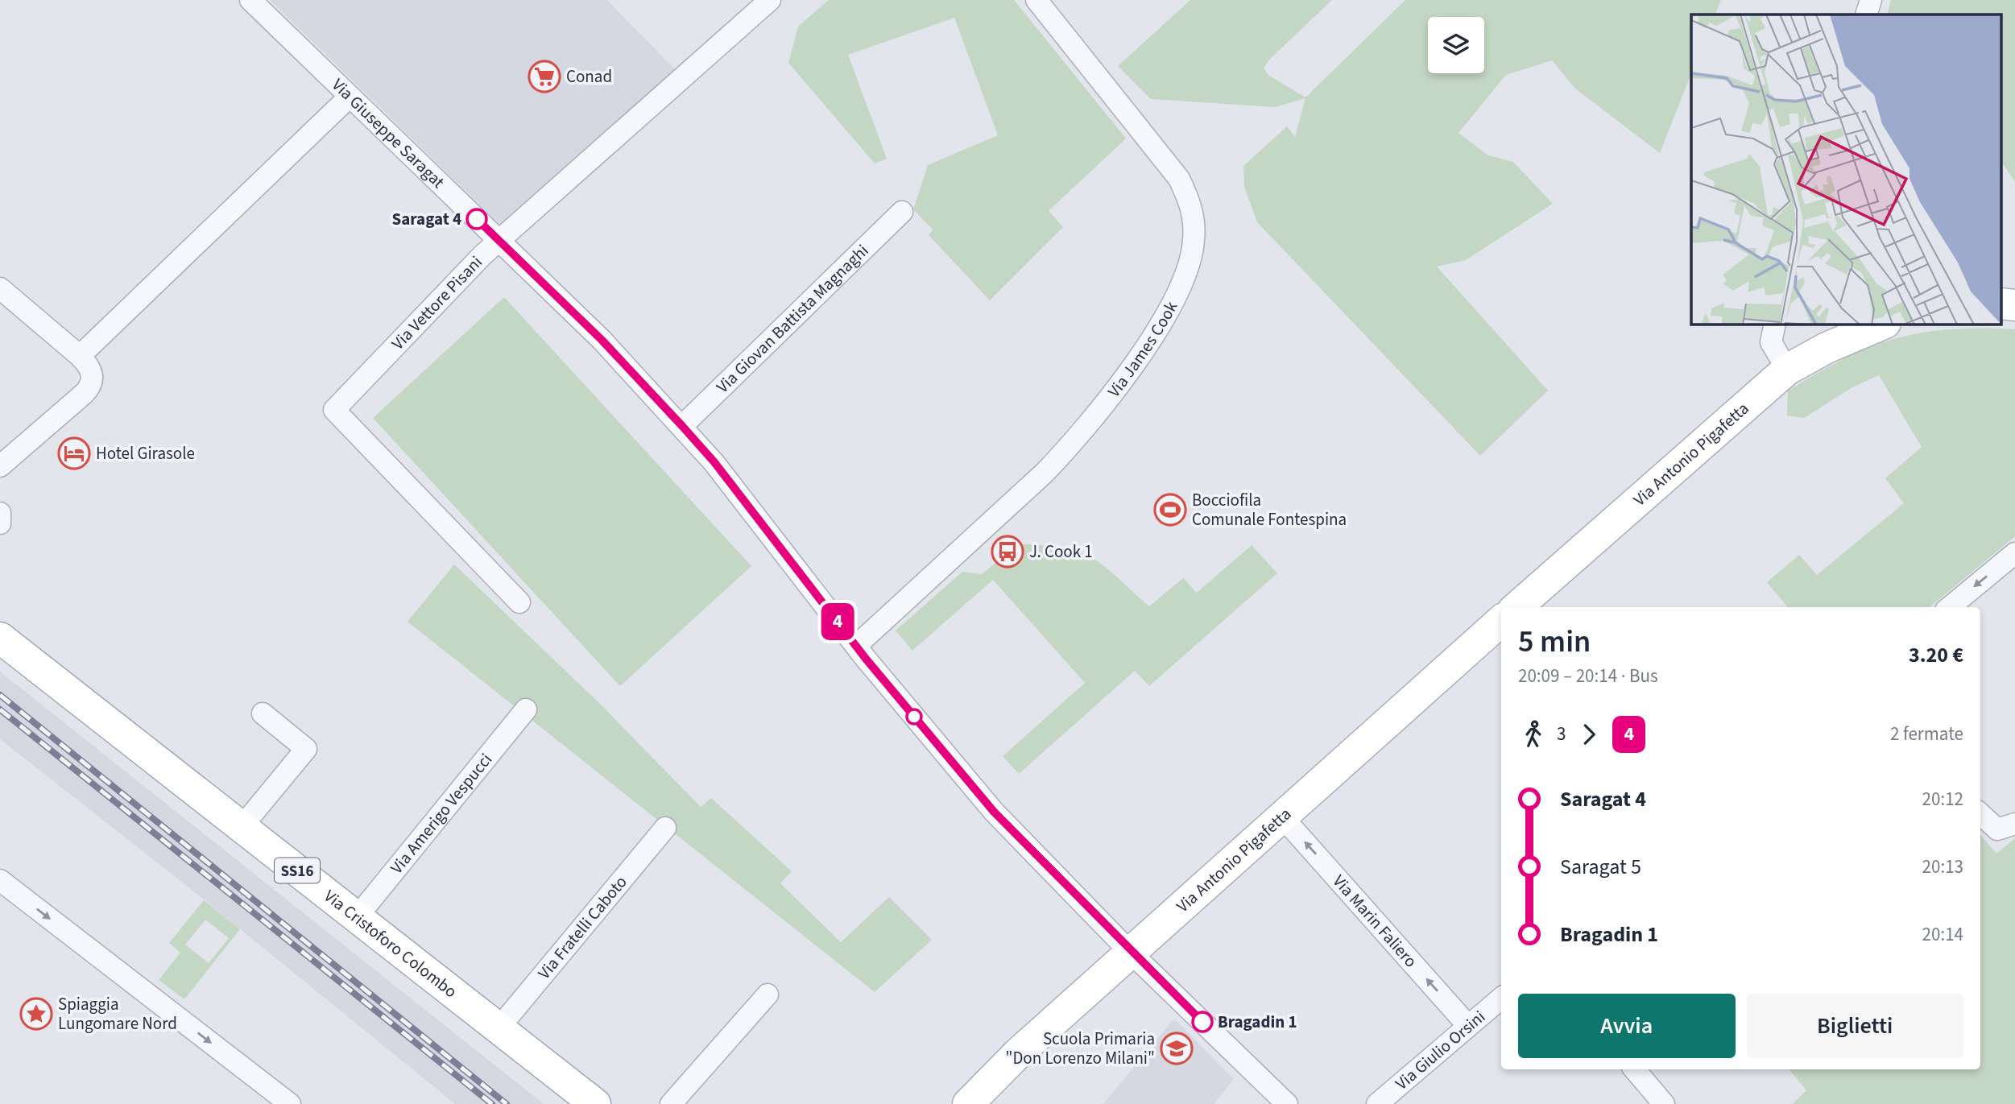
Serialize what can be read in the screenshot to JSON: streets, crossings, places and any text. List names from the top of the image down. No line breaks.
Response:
{"streets":{"main road":["Via Antonio Pigafetta","SS16","Via Cristoforo Colombo"],"street":["Via Giuseppe Saragat","Via Vettore Pisani","Via Giovan Battista Magnaghi","Via James Cook","Via Amerigo Vespucci","Via Marin Faliero","Via Fratelli Caboto","Via Giulio Orsini"]},"crossings":[["Via Giuseppe Saragat","Via Vettore Pisani"],["Via Giuseppe Saragat","Via Giovan Battista Magnaghi"],["Via Giuseppe Saragat","Via James Cook"],["Via Giuseppe Saragat","Via Antonio Pigafetta"],["Via Antonio Pigafetta","Via Marin Faliero"],["Via Amerigo Vespucci","Via Cristoforo Colombo"],["Via Marin Faliero","Via Giulio Orsini"],["Via Fratelli Caboto","Via Cristoforo Colombo"]],"one_way":["Via Marin Faliero"],"places":{"supermarket":["Conad"],"other":["Saragat 4","Bragadin 1"],"hotel":["Hotel Girasole"],"sports":["Bocciofila Comunale Fontespina"],"bus stop":["J. Cook 1"],"place":["Spiaggia Lungomare Nord"],"school or university":["Scuola Primaria \"Don Lorenzo Milani\""]},"lines":["bus line 4"],"page":{"on_map":"4","heading":["5 min","20:09 – 20:14 · Bus","3.20 €"],"legs":["3","4","2 fermate"],"list":[{"name":"Saragat 4","value":"20:12"},{"name":"Saragat 5","value":"20:13"},{"name":"Bragadin 1","value":"20:14"}],"buttons":["Avvia","Biglietti"]}}
